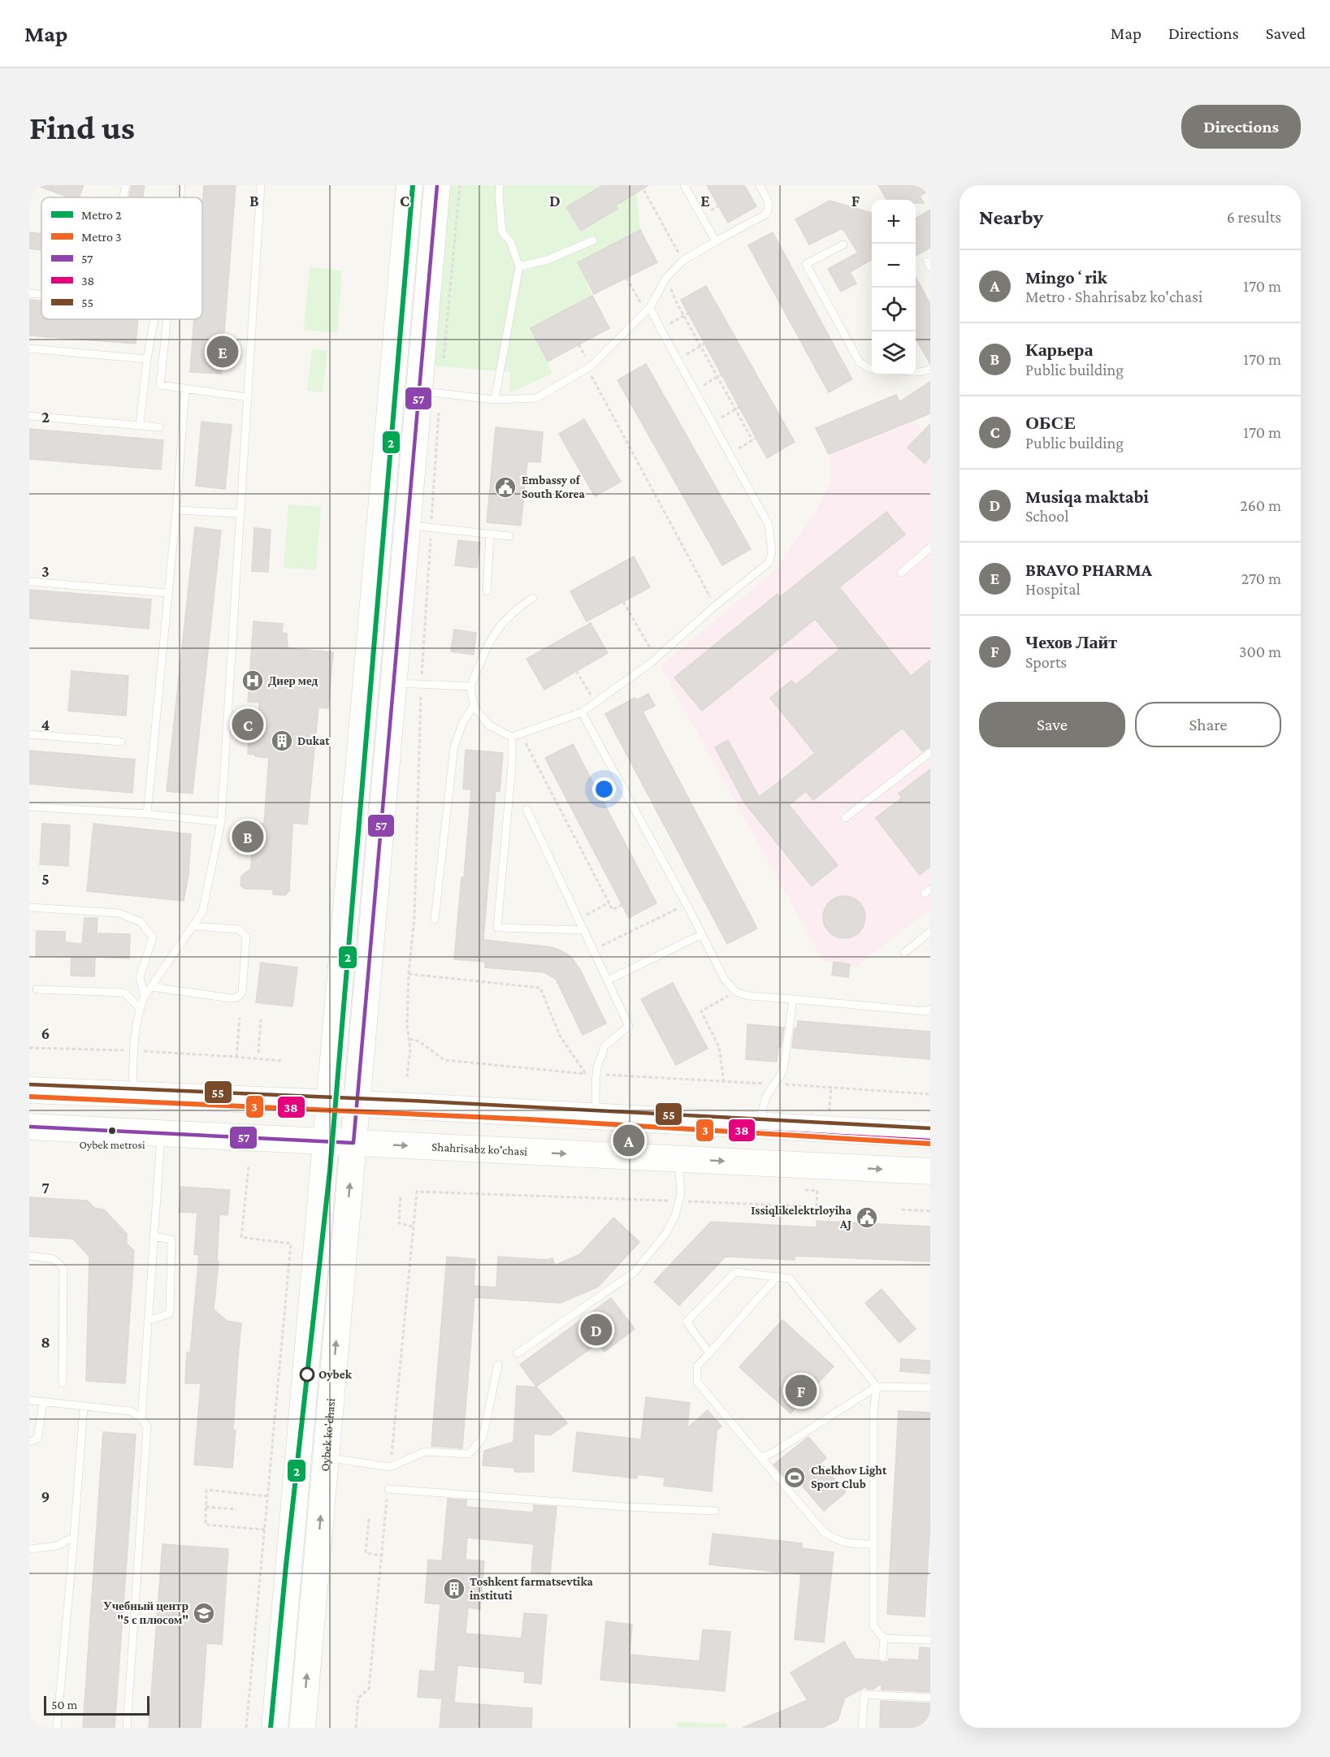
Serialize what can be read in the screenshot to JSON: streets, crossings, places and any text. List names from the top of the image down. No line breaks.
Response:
{"streets":{"main road":["Shahrisabz ko'chasi","Oybek ko'chasi"]},"crossings":[["Shahrisabz ko'chasi","Oybek ko'chasi"]],"places":{"public building":["Embassy of South Korea","Issiqlikelektrloyiha AJ"],"hospital":["Диер мед"],"building":["Dukat","Toshkent farmatsevtika instituti"],"other":["Oybek metrosi","Oybek"],"sports":["Chekhov Light Sport Club"],"school or university":["Учебный центр \"5 с плюсом\""]},"lines":["metro line 2","transit line 57","transit line 55","metro line 3","transit line 38"],"legend":["Metro 2","Metro 3","57","38","55"],"scale_bar":"50 m","page":{"header":"Map","nav":["Map","Directions","Saved"],"buttons":["Directions",["Save","Share"]],"title":"Find us","heading":["Nearby","6 results"],"map_buttons":["+","−"],"list":[{"mark":"A","name":"Mingoʻrik","note":"Metro · Shahrisabz ko'chasi","value":"170 m"},{"mark":"B","name":"Карьера","note":"Public building","value":"170 m"},{"mark":"C","name":"ОБСЕ","note":"Public building","value":"170 m"},{"mark":"D","name":"Musiqa maktabi","note":"School","value":"260 m"},{"mark":"E","name":"BRAVO PHARMA","note":"Hospital","value":"270 m"},{"mark":"F","name":"Чехов Лайт","note":"Sports","value":"300 m"}],"pins":["E","C","B","A","D","F"],"scale":"50 m"},"grid":{"columns":["B","C","D","E","F"],"rows":["2","3","4","5","6","7","8","9"]}}
